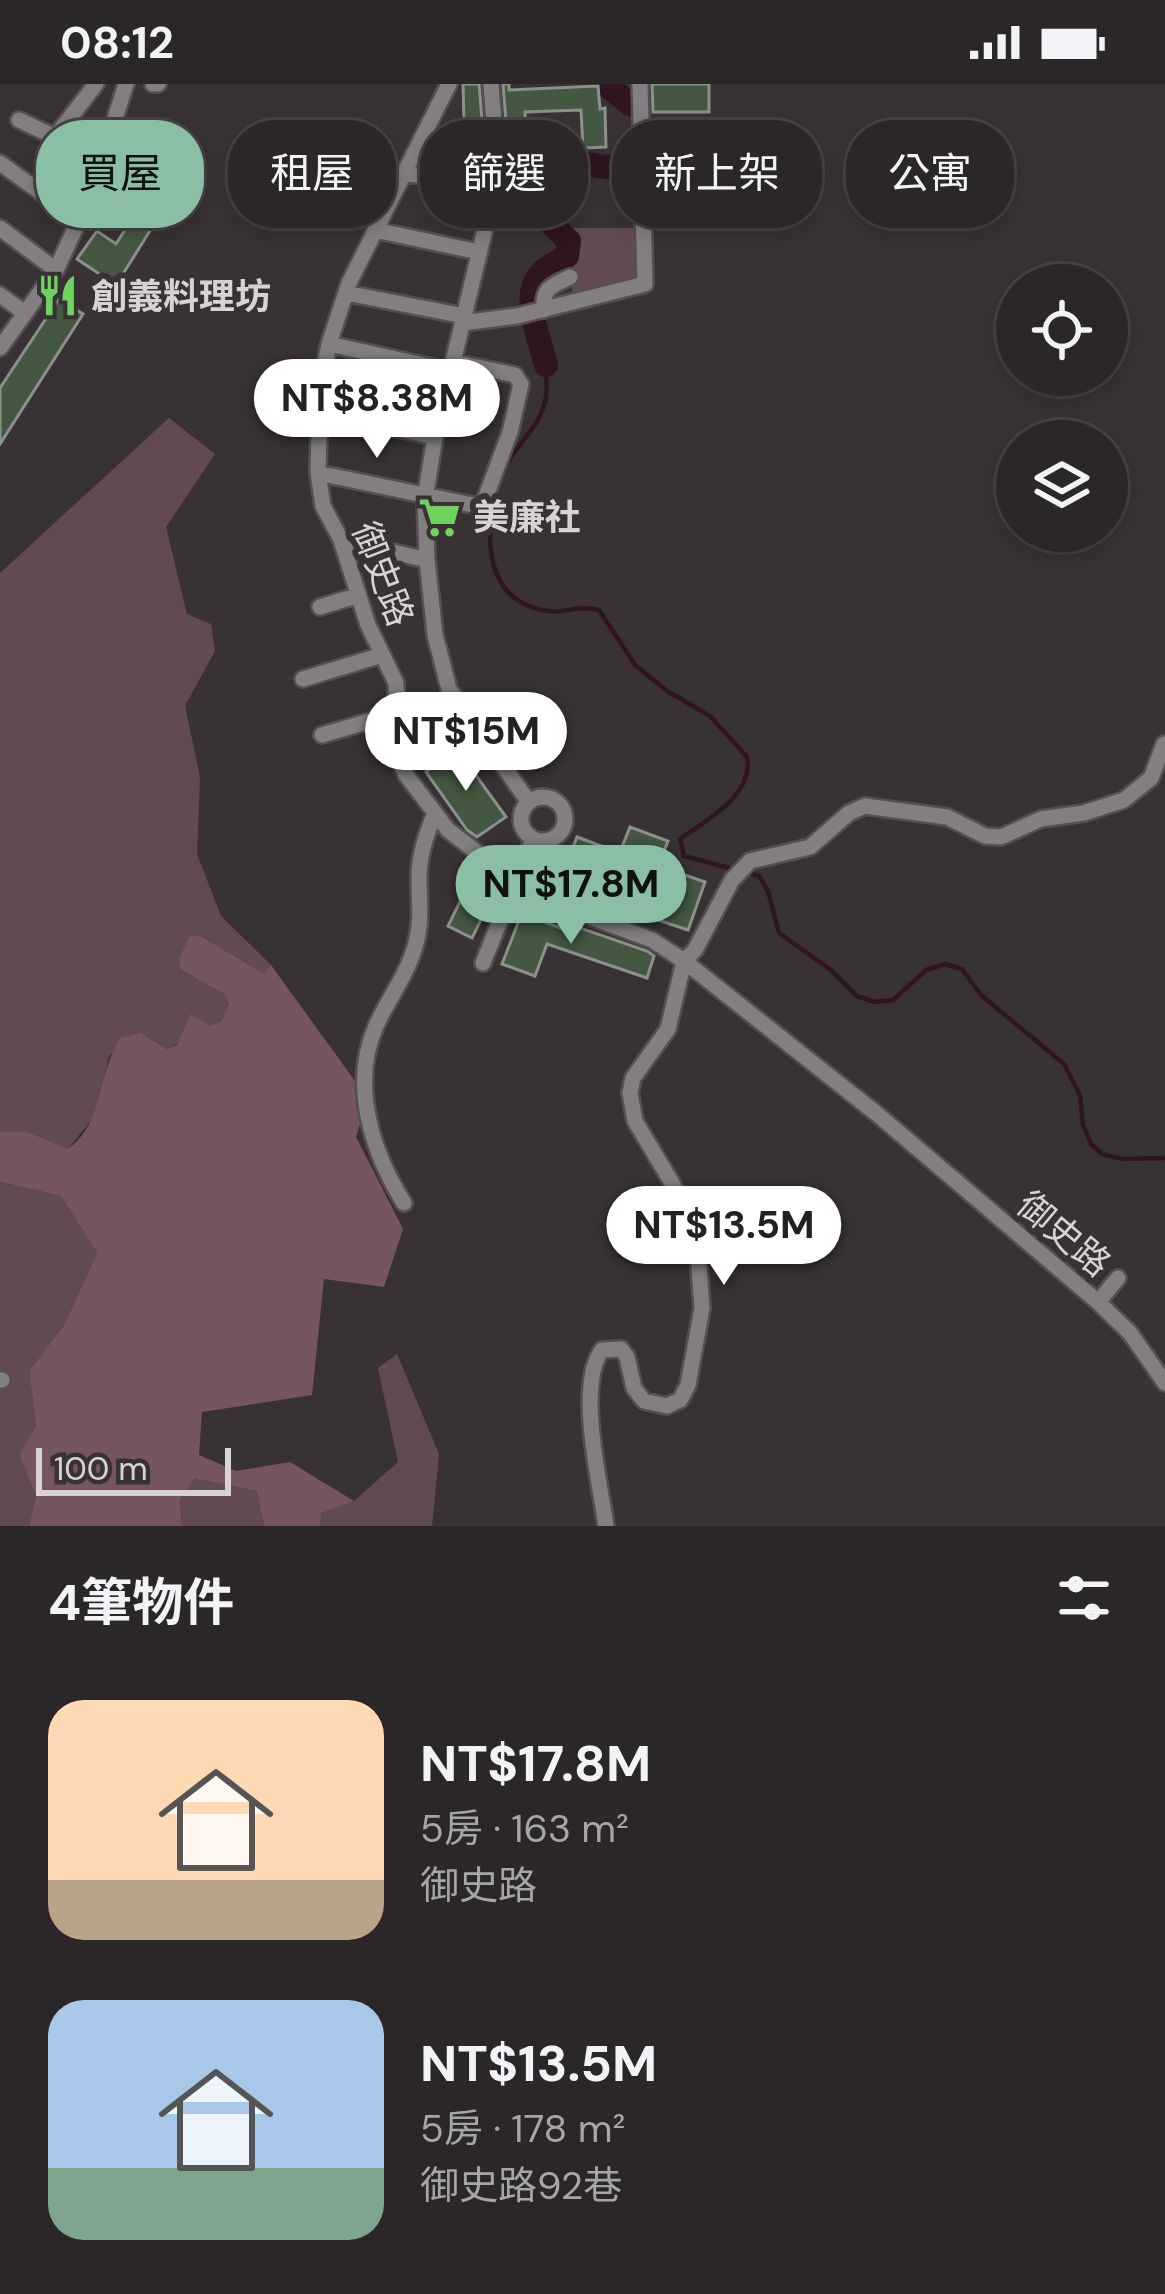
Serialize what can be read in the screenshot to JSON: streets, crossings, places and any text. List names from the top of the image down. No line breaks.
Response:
{"streets":{"street":["御史路"]},"places":{"restaurant":["創義料理坊"],"supermarket":["美廉社"]},"scale_bar":"100 m","page":{"status":"08:12","chip":["買屋","租屋","篩選","新上架","公寓"],"price":["NT$8.38M","NT$15M","NT$17.8M","NT$13.5M"],"scale":"100 m","heading":"4筆物件","list":[{"name":"NT$17.8M","note":"5房 · 163 m² · 御史路"},{"name":"NT$13.5M","note":"5房 · 178 m² · 御史路92巷"}]}}
